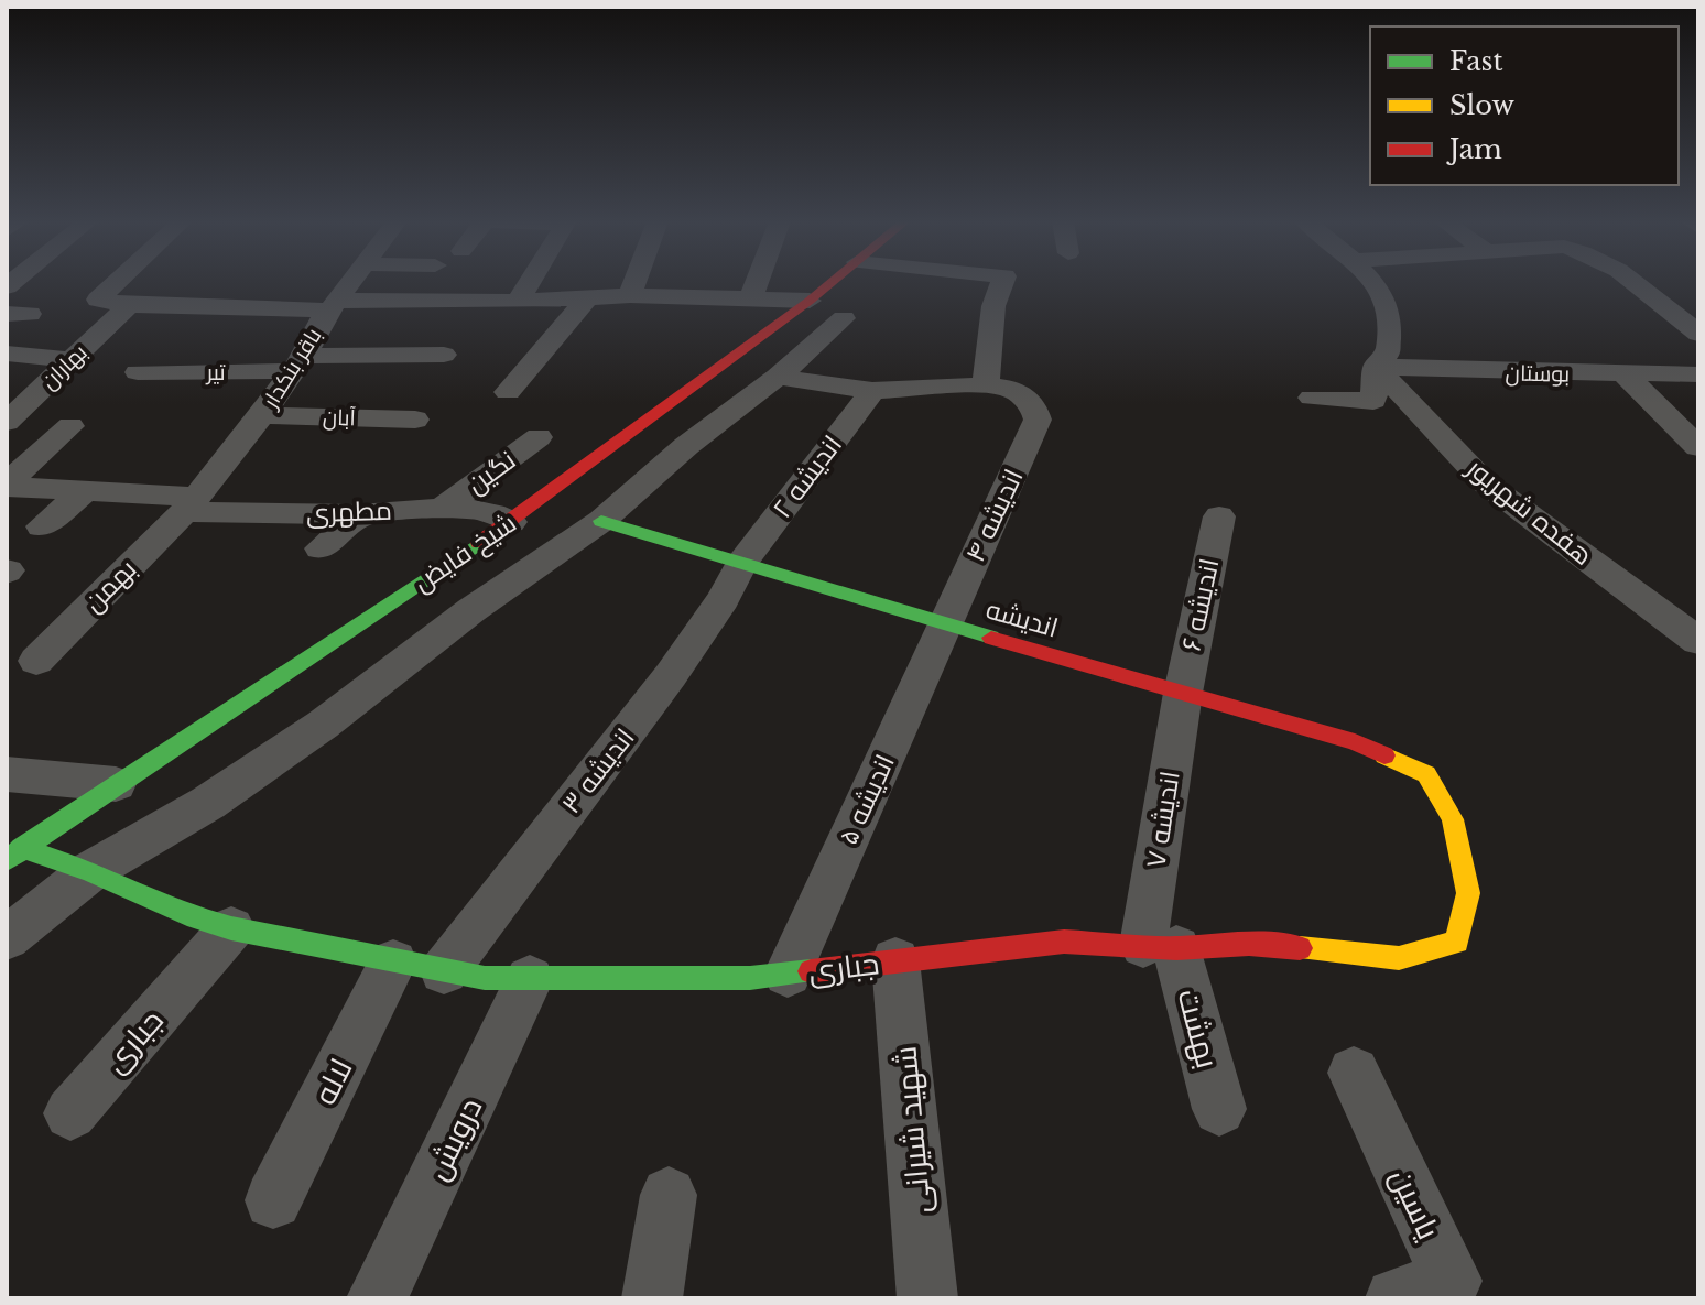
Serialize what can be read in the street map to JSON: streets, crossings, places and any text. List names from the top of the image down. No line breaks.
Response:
{"streets":{"street":["بهاران","باقر بنکدار","تیر","بوستان","آبان","نگین","اندیشه ۲","مطهری","هفده شهریور","اندیشه ۴","شیخ فایض","بهمن","اندیشه ۶","اندیشه","اندیشه ۳","اندیشه ۵","اندیشه ۷","جباری","بهشت","لاله","شهید شیرانی","درویش","یاسین"]},"crossings":[["باقر بنکدار","تیر"],["باقر بنکدار","آبان"],["باقر بنکدار","مطهری"],["باقر بنکدار","بهمن"],["بوستان","هفده شهریور"],["نگین","مطهری"],["اندیشه ۲","اندیشه"],["اندیشه ۲","اندیشه ۳"],["مطهری","شیخ فایض"],["مطهری","بهمن"],["اندیشه ۴","اندیشه"],["اندیشه ۴","اندیشه ۵"],["شیخ فایض","اندیشه"],["شیخ فایض","جباری"],["اندیشه ۶","اندیشه"],["اندیشه ۶","اندیشه ۷"],["اندیشه","اندیشه ۳"],["اندیشه","اندیشه ۵"],["اندیشه","اندیشه ۷"],["اندیشه","جباری"],["اندیشه ۳","جباری"],["اندیشه ۵","جباری"],["اندیشه ۷","جباری"],["اندیشه ۷","بهشت"],["جباری","بهشت"],["جباری","لاله"],["جباری","شهید شیرانی"],["جباری","درویش"]],"legend":["Fast","Slow","Jam"]}
